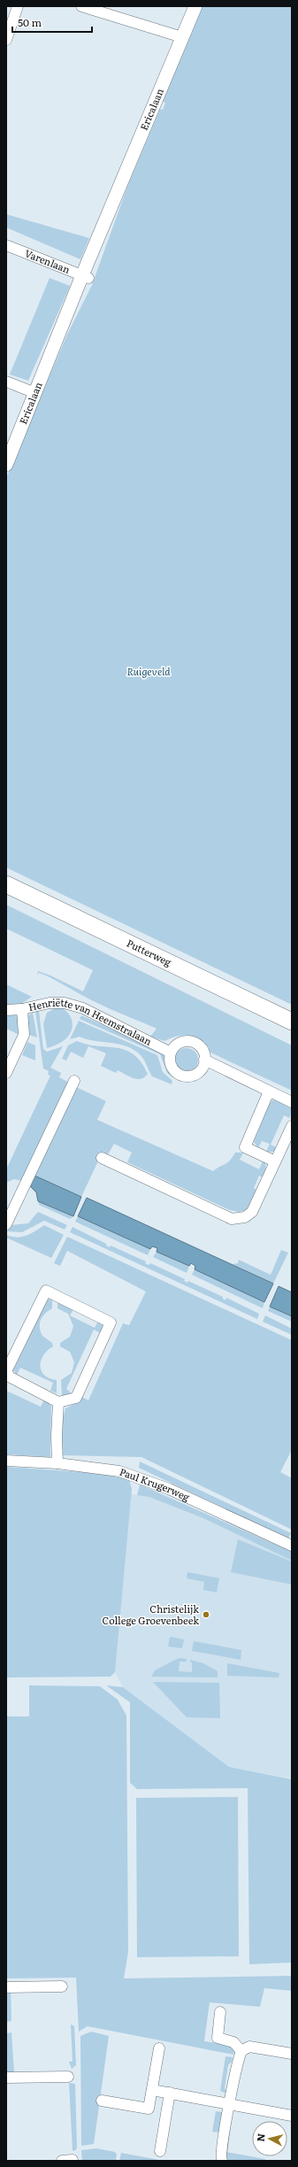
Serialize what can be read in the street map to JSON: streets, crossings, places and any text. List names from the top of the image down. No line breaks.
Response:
{"streets":{"main road":["Putterweg"],"street":["Ericalaan","Varenlaan","Henriëtte van Heemstralaan","Paul Krugerweg"]},"crossings":[["Ericalaan","Varenlaan"]],"parks":["Ruigeveld"],"places":["Christelijk College Groevenbeek"],"scale_bar":"50 m","north":"left"}
